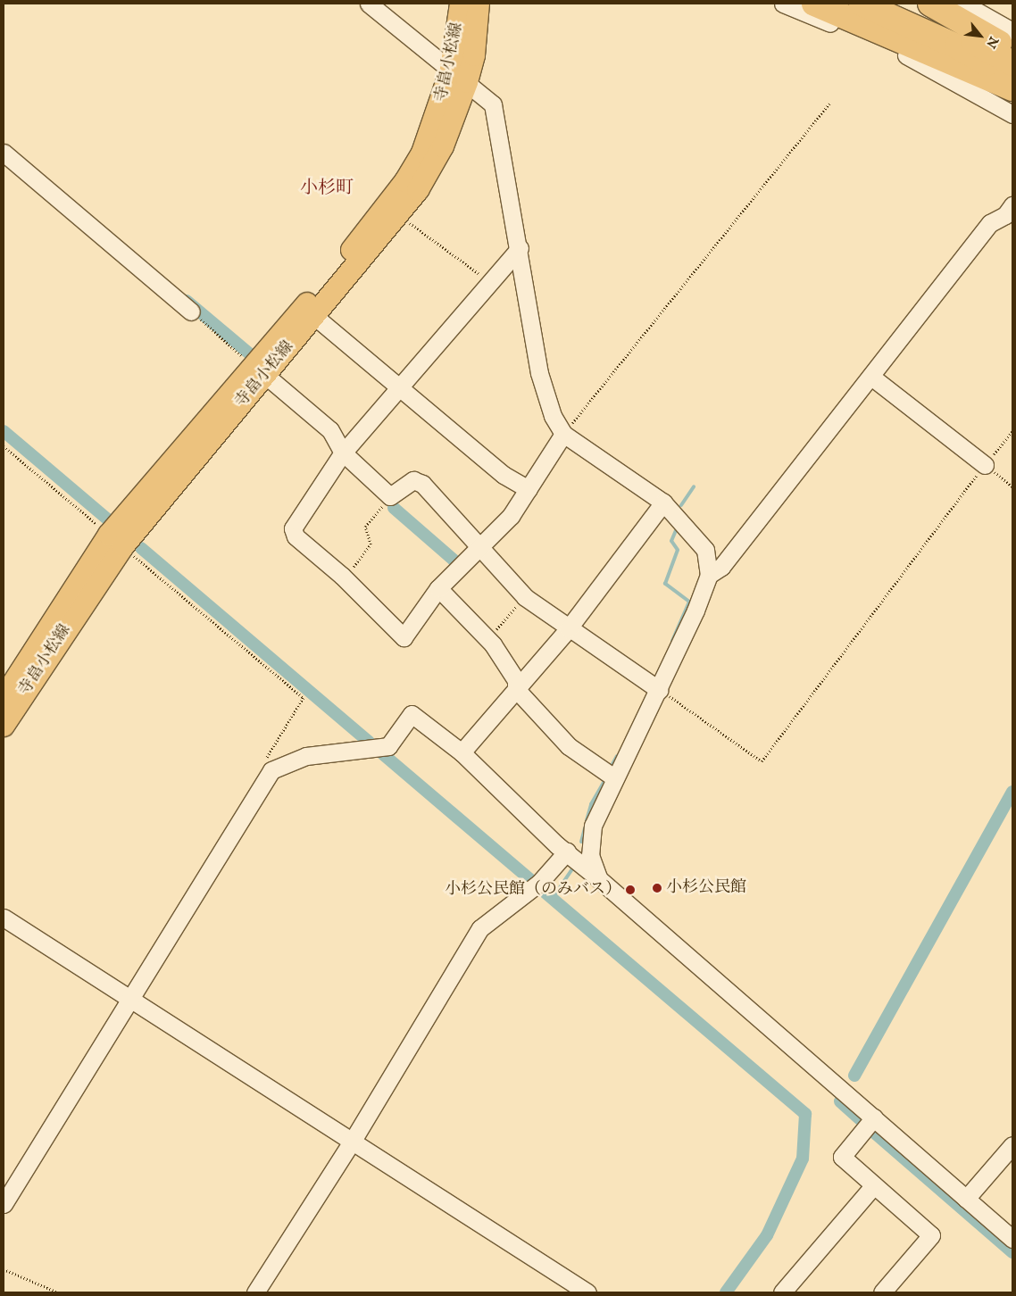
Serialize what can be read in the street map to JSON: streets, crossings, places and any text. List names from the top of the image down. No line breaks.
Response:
{"streets":{"main road":["寺畠小松線"]},"districts":["小杉町"],"places":["小杉公民館","小杉公民館（のみバス）"],"north":"bottom right"}
